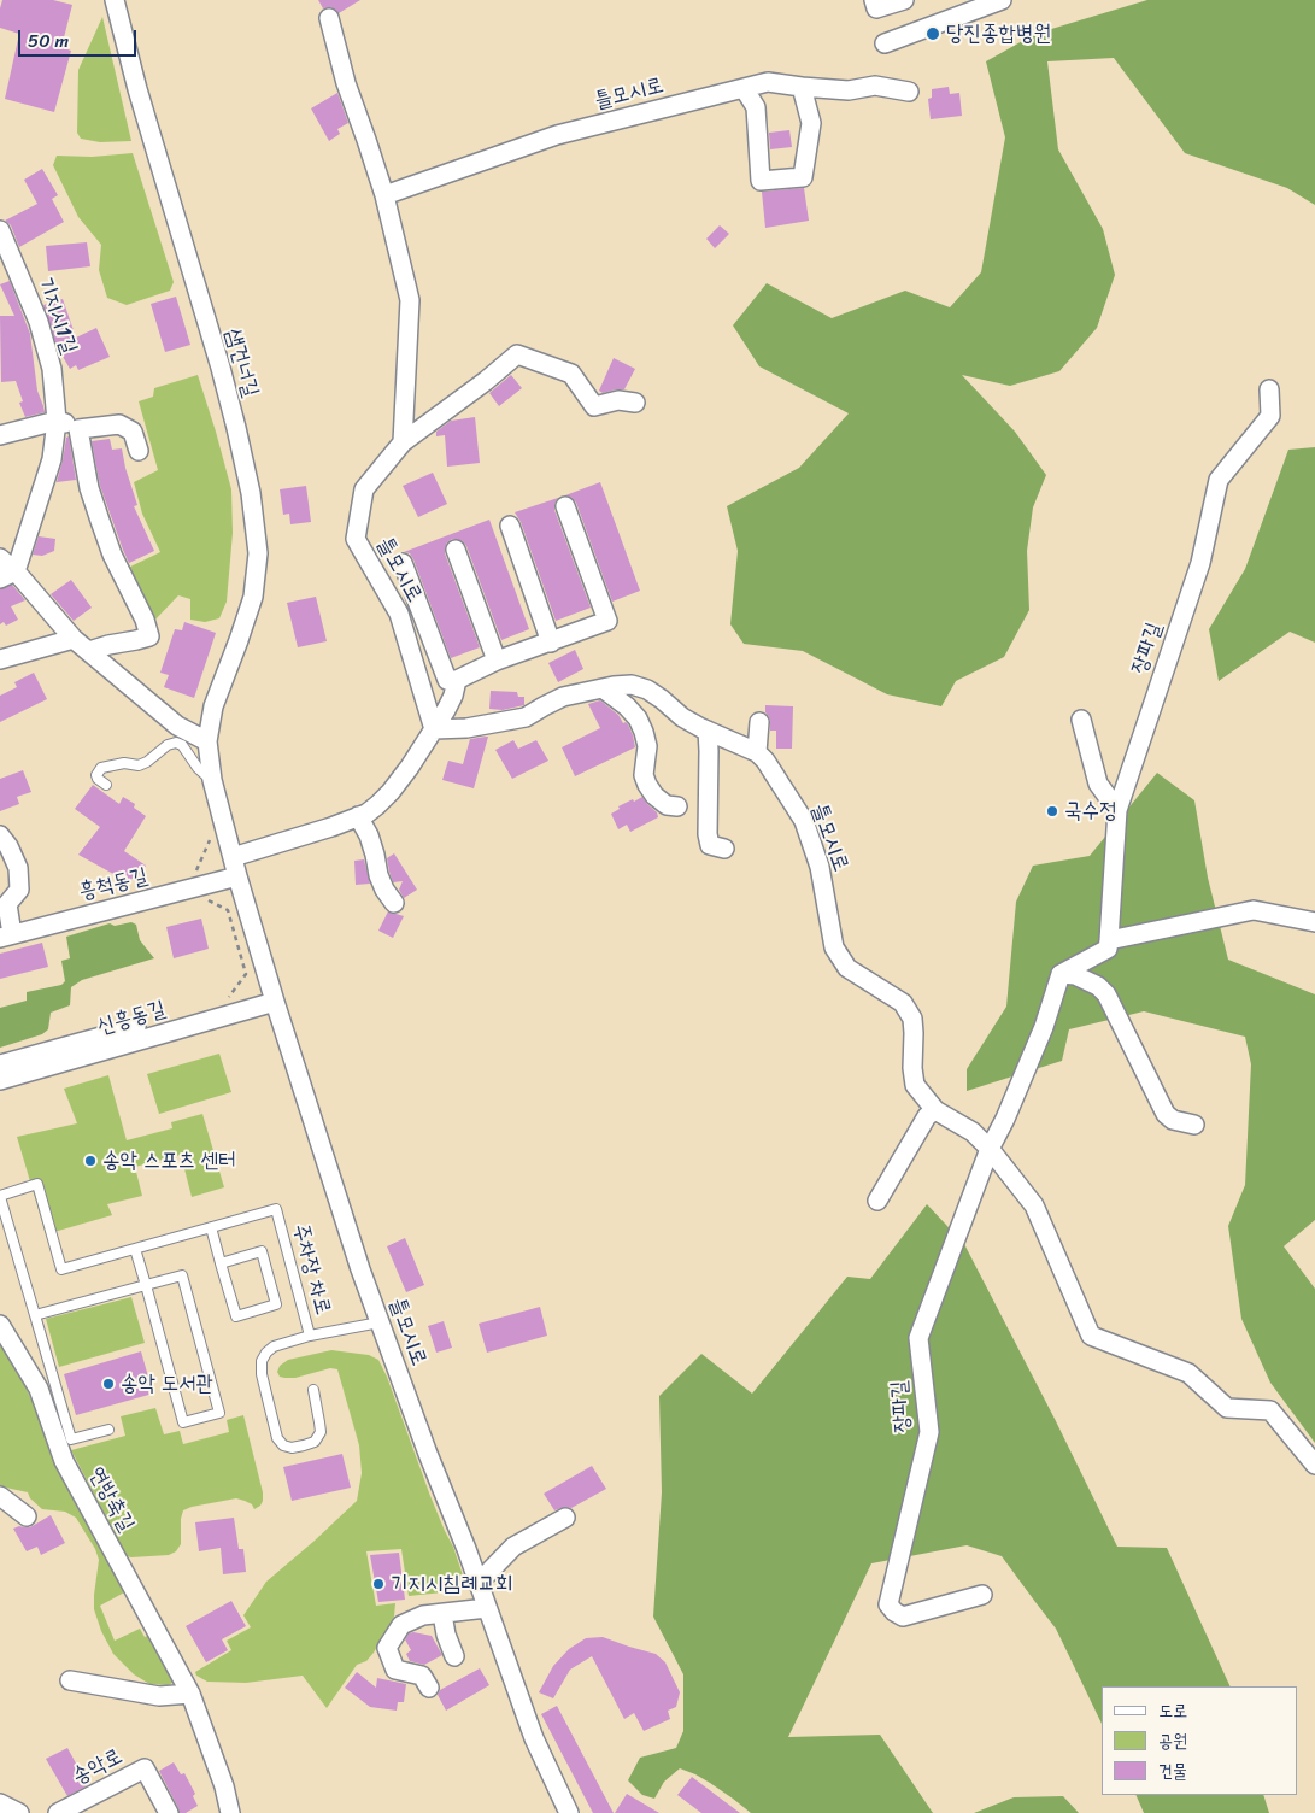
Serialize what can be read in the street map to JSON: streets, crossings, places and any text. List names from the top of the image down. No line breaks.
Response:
{"streets":{"street":["틀모시로","기지시1길","샘건너길","장파길","흥척동길","신흥동길","연방축길","송악로"],"lane":["주차장 차로"]},"crossings":[["틀모시로","샘건너길"],["틀모시로","흥척동길"],["틀모시로","신흥동길"],["틀모시로","주차장 차로"]],"places":["당진종합병원","국수정","송악 스포츠 센터","송악 도서관","기지시침례교회"],"legend":["도로","공원","건물"],"scale_bar":"50 m"}
